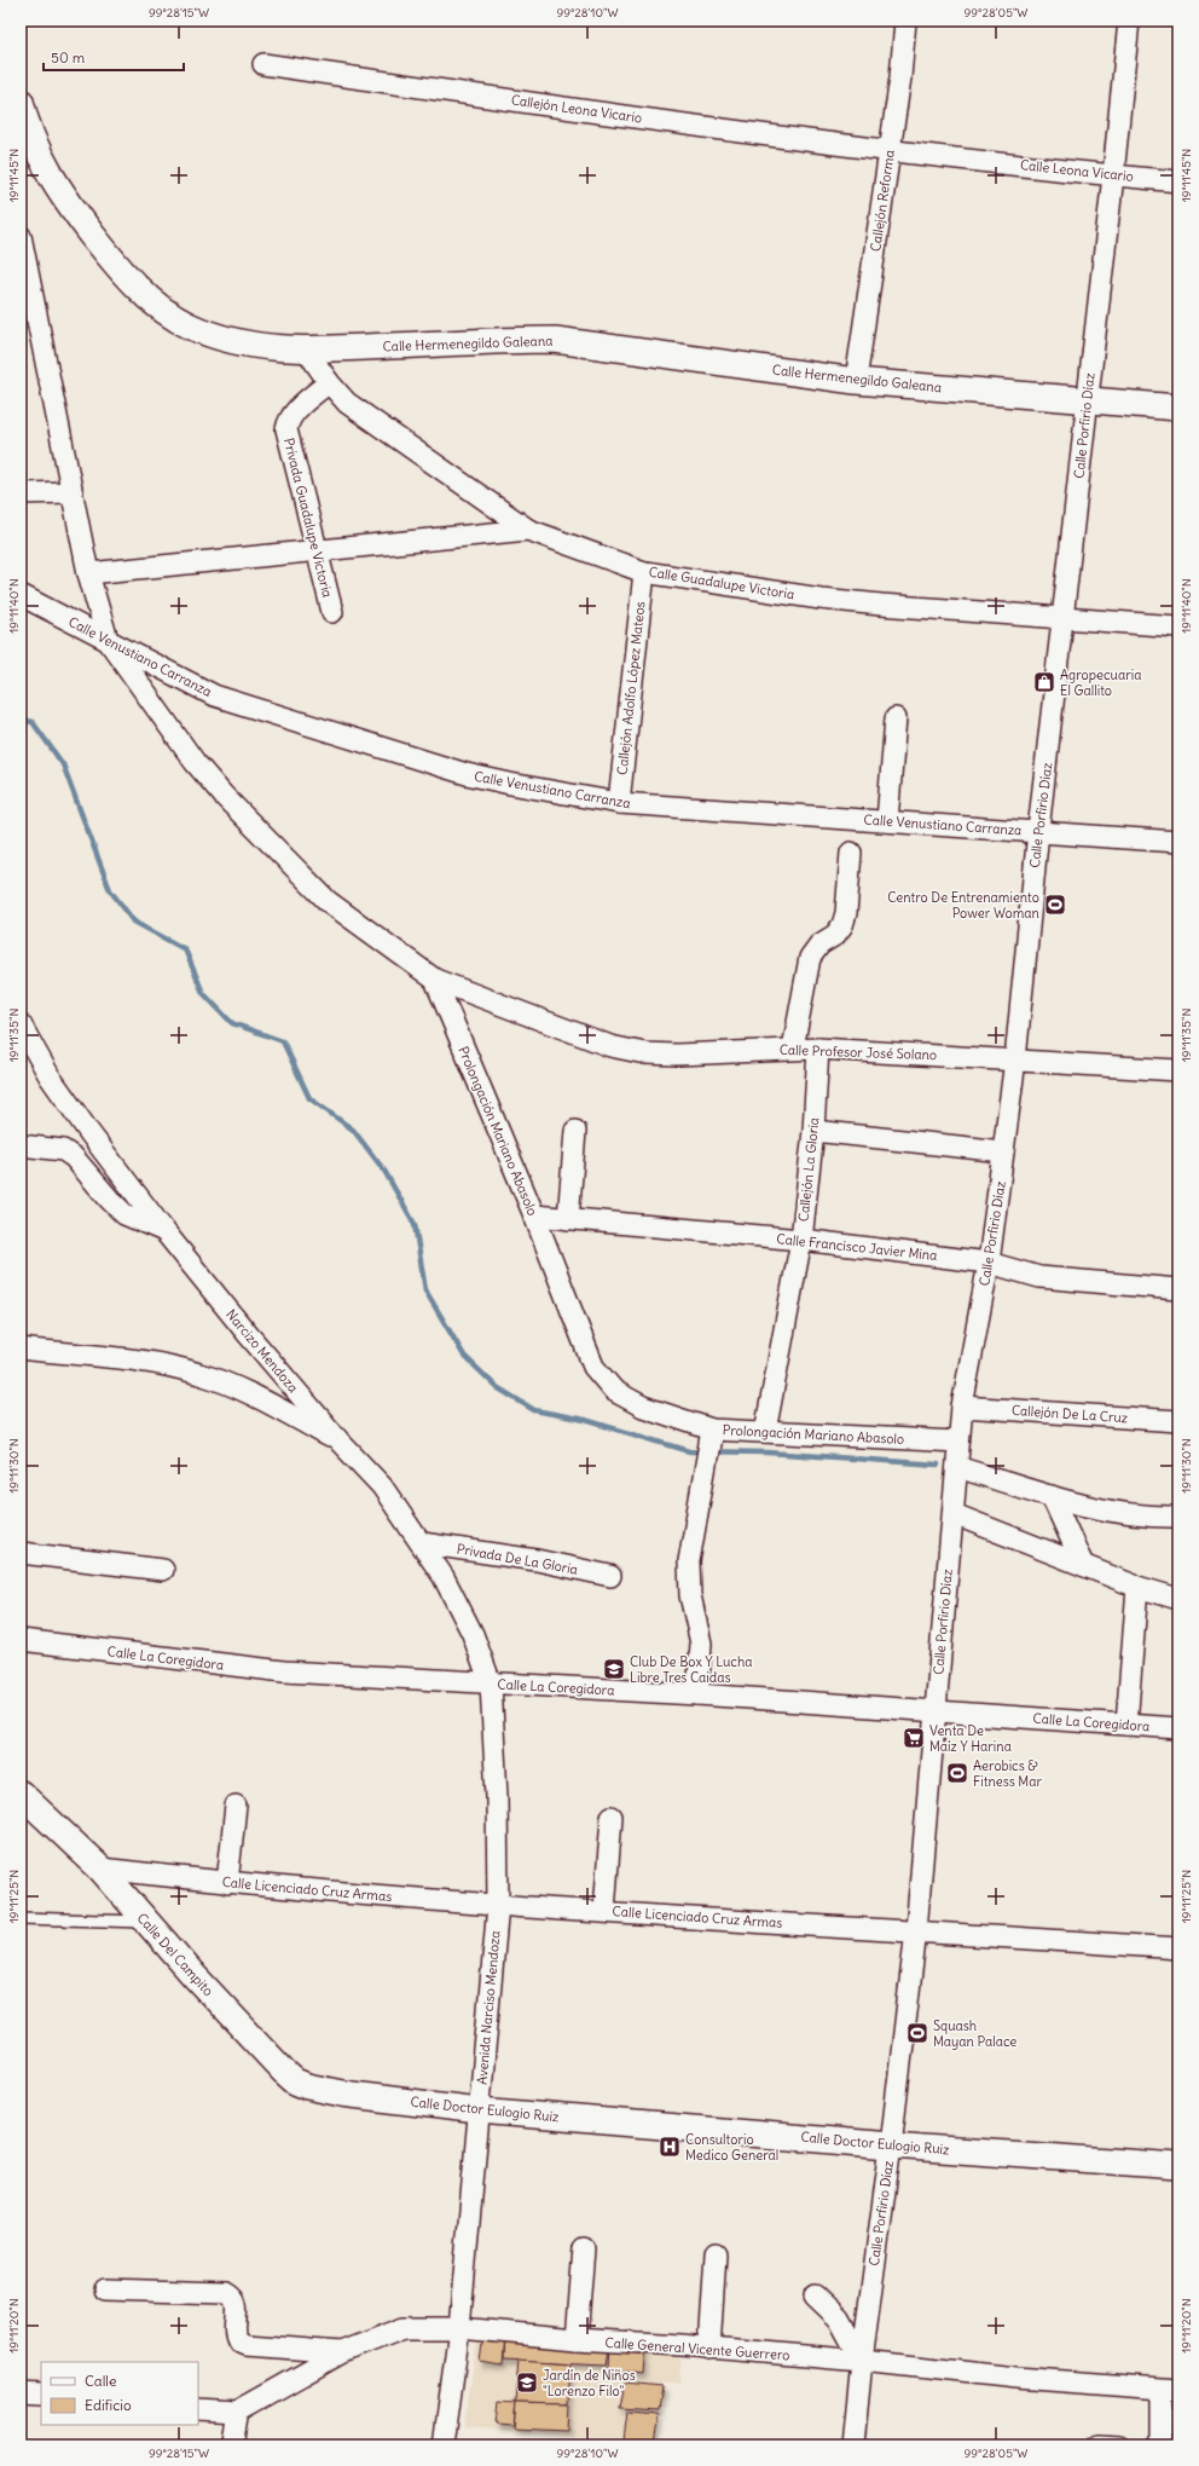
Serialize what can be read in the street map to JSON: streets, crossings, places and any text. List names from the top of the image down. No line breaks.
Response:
{"streets":{"street":["Callejón Leona Vicario","Calle Leona Vicario","Callejón Reforma","Calle Hermenegildo Galeana","Calle Porfirio Díaz","Privada Guadalupe Victoria","Calle Guadalupe Victoria","Calle Venustiano Carranza","Callejón Adolfo López Mateos","Calle Profesor José Solano","Prolongación Mariano Abasolo","Callejón La Gloria","Calle Francisco Javier Mina","Narcizo Mendoza","Callejón De La Cruz","Privada De La Gloria","Calle La Coregidora","Calle Licenciado Cruz Armas","Calle Del Campito","Avenida Narciso Mendoza","Calle Doctor Eulogio Ruiz","Calle General Vicente Guerrero"]},"crossings":[["Callejón Leona Vicario","Calle Leona Vicario"],["Callejón Leona Vicario","Callejón Reforma"],["Calle Leona Vicario","Callejón Reforma"],["Calle Leona Vicario","Calle Porfirio Díaz"],["Callejón Reforma","Calle Hermenegildo Galeana"],["Calle Hermenegildo Galeana","Calle Porfirio Díaz"],["Calle Hermenegildo Galeana","Calle Guadalupe Victoria"],["Calle Porfirio Díaz","Calle Guadalupe Victoria"],["Calle Porfirio Díaz","Calle Venustiano Carranza"],["Calle Porfirio Díaz","Calle Profesor José Solano"],["Calle Porfirio Díaz","Prolongación Mariano Abasolo"],["Calle Porfirio Díaz","Calle Francisco Javier Mina"],["Calle Porfirio Díaz","Callejón De La Cruz"],["Calle Porfirio Díaz","Calle La Coregidora"],["Calle Porfirio Díaz","Calle Licenciado Cruz Armas"],["Calle Porfirio Díaz","Calle Doctor Eulogio Ruiz"],["Calle Porfirio Díaz","Calle General Vicente Guerrero"],["Privada Guadalupe Victoria","Calle Guadalupe Victoria"],["Calle Guadalupe Victoria","Callejón Adolfo López Mateos"],["Calle Venustiano Carranza","Callejón Adolfo López Mateos"],["Calle Profesor José Solano","Prolongación Mariano Abasolo"],["Calle Profesor José Solano","Callejón La Gloria"],["Prolongación Mariano Abasolo","Callejón La Gloria"],["Prolongación Mariano Abasolo","Calle Francisco Javier Mina"],["Callejón La Gloria","Calle Francisco Javier Mina"],["Narcizo Mendoza","Privada De La Gloria"],["Narcizo Mendoza","Calle La Coregidora"],["Narcizo Mendoza","Avenida Narciso Mendoza"],["Calle La Coregidora","Avenida Narciso Mendoza"],["Calle Licenciado Cruz Armas","Calle Del Campito"],["Calle Licenciado Cruz Armas","Avenida Narciso Mendoza"],["Calle Del Campito","Calle Doctor Eulogio Ruiz"],["Avenida Narciso Mendoza","Calle Doctor Eulogio Ruiz"],["Avenida Narciso Mendoza","Calle General Vicente Guerrero"]],"places":{"shop":["Agropecuaria El Gallito"],"sports":["Centro De Entrenamiento Power Woman","Aerobics & Fitness Mar","Squash Mayan Palace"],"school or university":["Club De Box Y Lucha Libre Tres Caidas","Jardín de Niños \"Lorenzo Filo\""],"supermarket":["Venta De Maíz Y Harina"],"hospital":["Consultorio Medico General"]},"legend":["Calle","Edificio"],"scale_bar":"50 m","coordinates":["99°28'15\"W","99°28'10\"W","99°28'05\"W","19°11'45\"N","19°11'40\"N","19°11'35\"N","19°11'30\"N","19°11'25\"N","19°11'20\"N"]}
